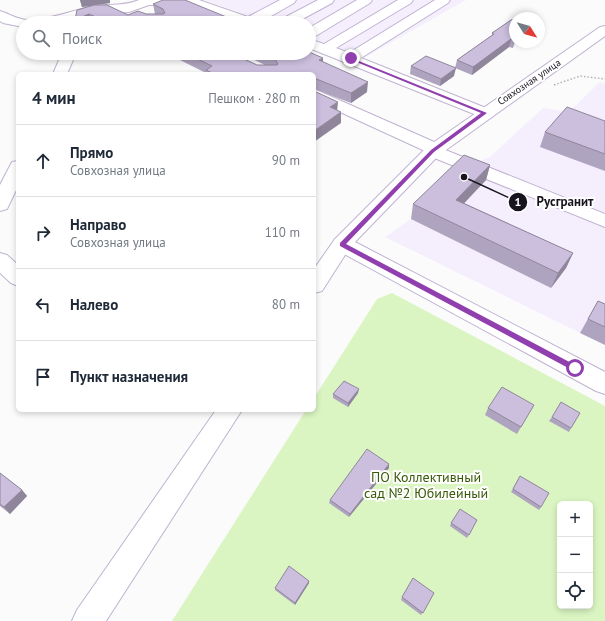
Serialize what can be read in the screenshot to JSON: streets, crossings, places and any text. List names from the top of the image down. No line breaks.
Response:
{"streets":{"main road":["Совхозная улица"]},"parks":["ПО Коллективный сад №2 Юбилейный"],"places":["Русгранит"],"north":"bottom right","page":{"search":"Поиск","heading":["4 мин","Пешком · 280 m"],"list":[["Прямо","Совхозная улица","90 m"],["Направо","Совхозная улица","110 m"],["Налево","80 m"],"Пункт назначения"],"map_buttons":["+","−"]}}
